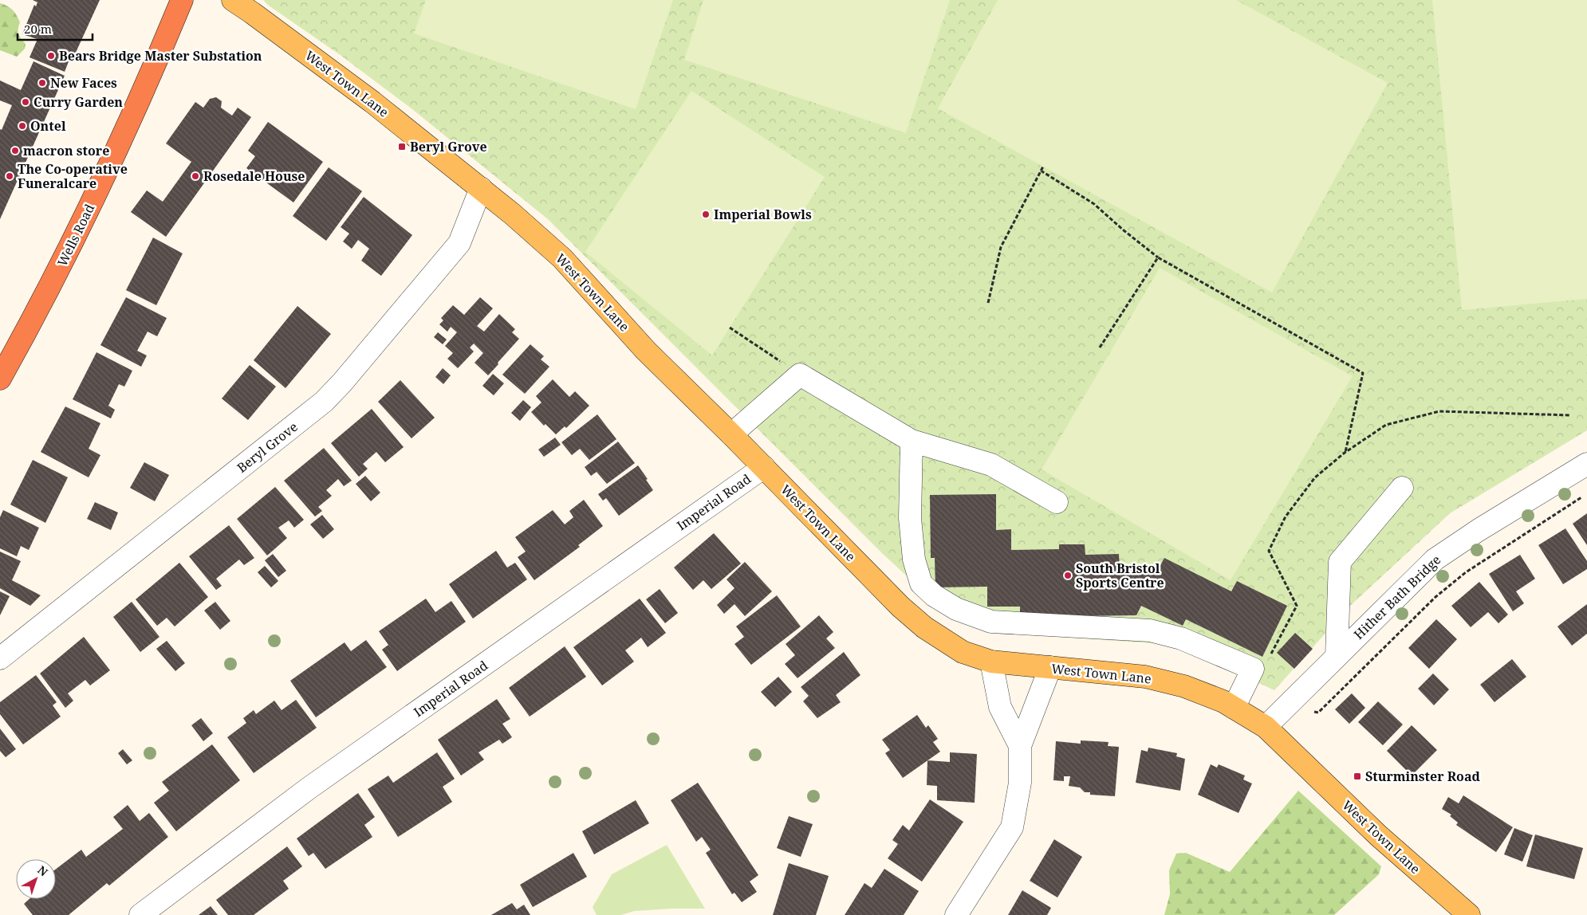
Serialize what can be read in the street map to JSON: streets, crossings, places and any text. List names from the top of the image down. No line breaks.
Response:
{"streets":{"highway":["Wells Road"],"main road":["West Town Lane"],"street":["Beryl Grove","Imperial Road","Hither Bath Bridge"]},"crossings":[["West Town Lane","Beryl Grove"],["West Town Lane","Imperial Road"],["West Town Lane","Hither Bath Bridge"]],"places":{"other":["Bears Bridge Master Substation","New Faces","Curry Garden","Ontel","macron store","The Co-operative Funeralcare","Rosedale House","Imperial Bowls","South Bristol Sports Centre"],"transit":["Beryl Grove","Sturminster Road"]},"scale_bar":"20 m","north":"top right"}
